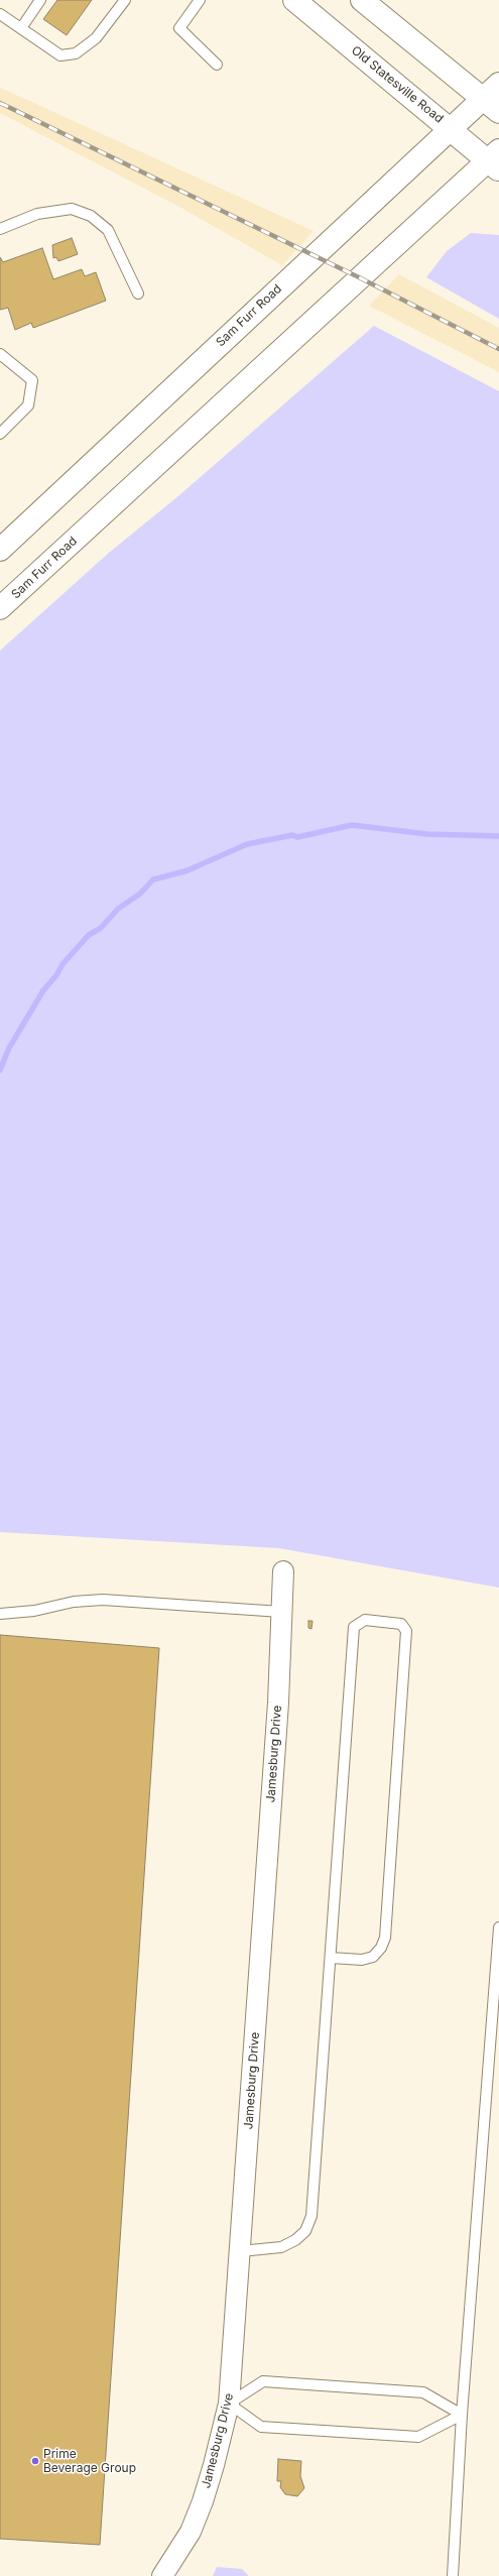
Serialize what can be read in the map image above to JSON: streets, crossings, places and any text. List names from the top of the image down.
{
  "streets": {
    "main road": ["Old Statesville Road", "Sam Furr Road"],
    "street": ["Jamesburg Drive"]
  },
  "crossings": [
    ["Old Statesville Road", "Sam Furr Road"]
  ],
  "places": ["Prime Beverage Group"]
}
